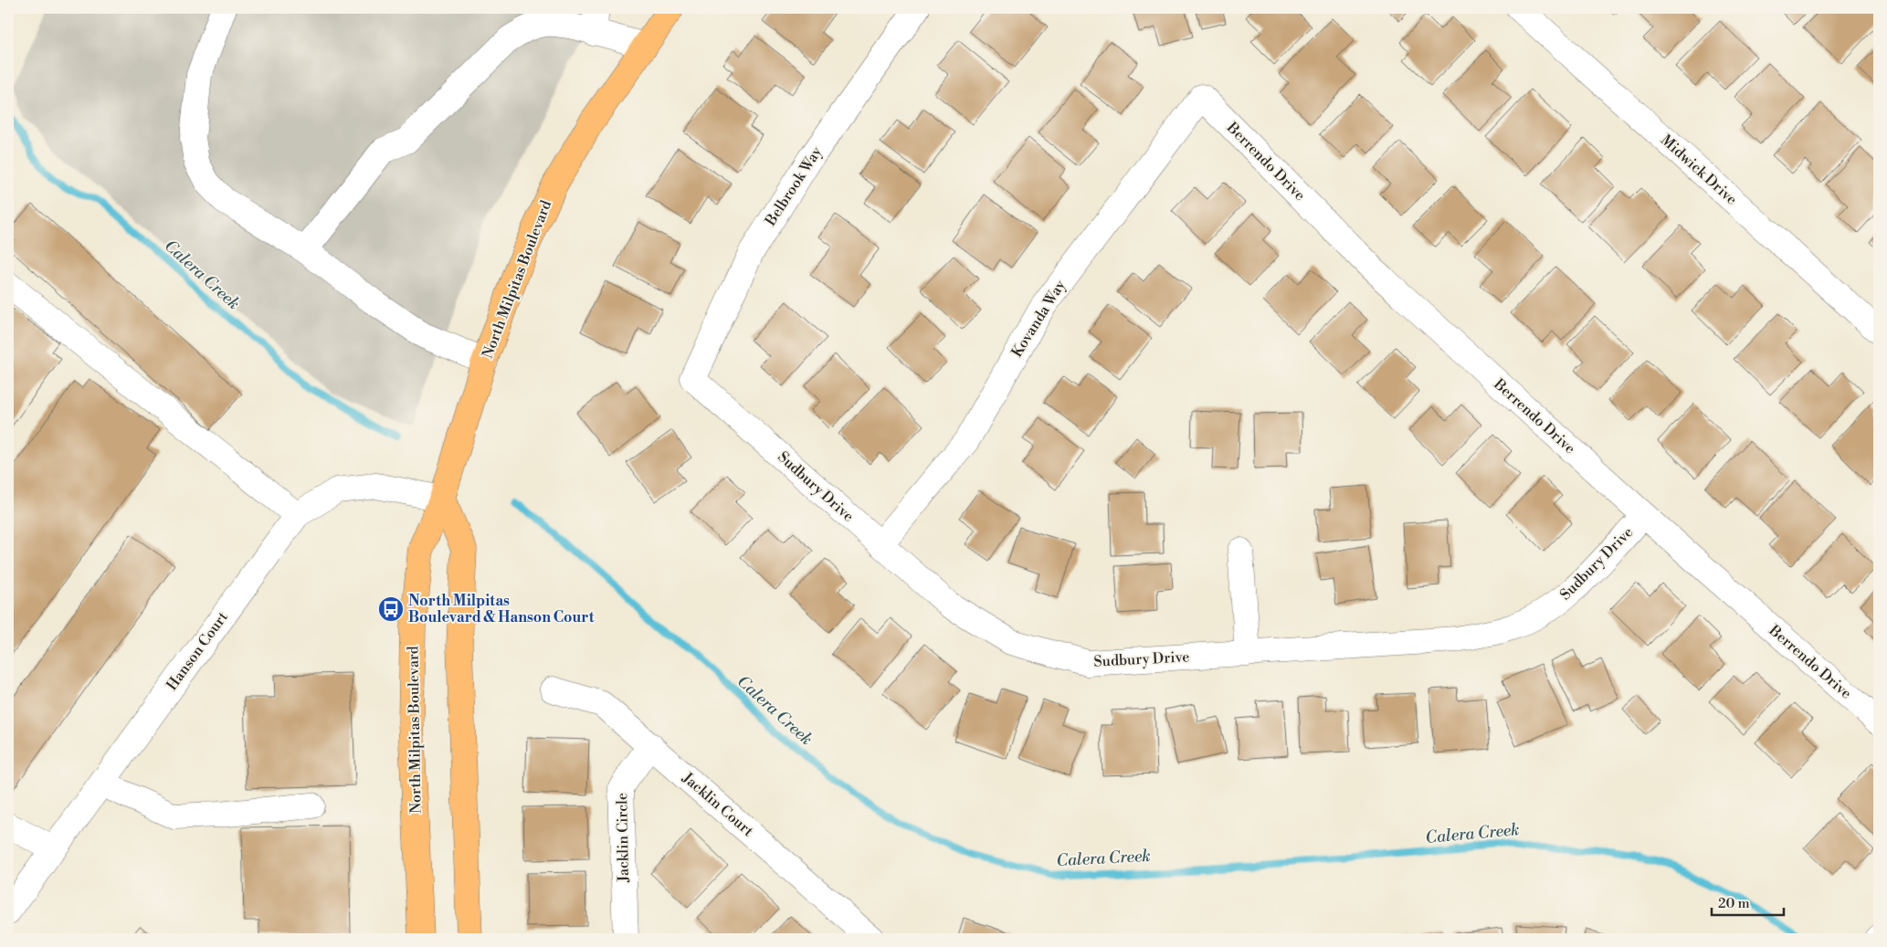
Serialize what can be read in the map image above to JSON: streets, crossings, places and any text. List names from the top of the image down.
{
  "streets": {
    "main road": ["North Milpitas Boulevard"],
    "street": [
      "Berrendo Drive",
      "Midwick Drive",
      "Belbrook Way",
      "Kovanda Way",
      "Sudbury Drive",
      "Hanson Court",
      "Jacklin Court",
      "Jacklin Circle"
    ]
  },
  "crossings": [
    ["Berrendo Drive", "Kovanda Way"],
    ["Berrendo Drive", "Sudbury Drive"],
    ["Belbrook Way", "Sudbury Drive"],
    ["North Milpitas Boulevard", "Hanson Court"],
    ["Kovanda Way", "Sudbury Drive"],
    ["Jacklin Court", "Jacklin Circle"]
  ],
  "water": ["Calera Creek"],
  "places": {
    "bus stop": ["North Milpitas Boulevard & Hanson Court"]
  },
  "scale_bar": "20 m"
}
